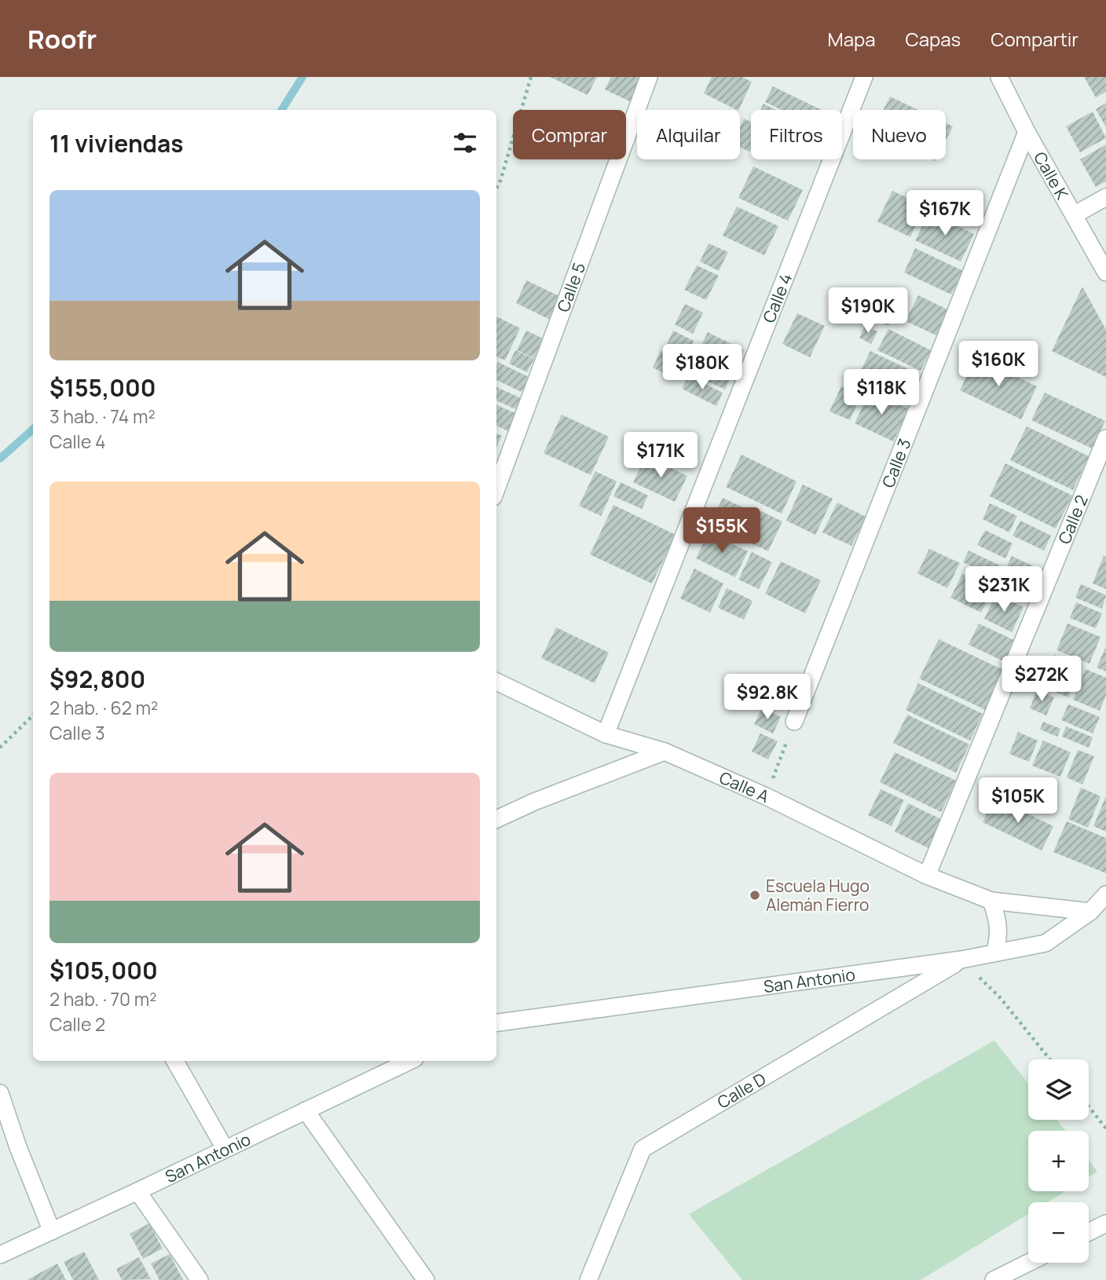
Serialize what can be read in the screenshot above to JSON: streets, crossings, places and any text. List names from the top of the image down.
{
  "streets": {
    "street": [
      "Calle K",
      "Calle 5",
      "Calle 4",
      "Calle 3",
      "Calle 2",
      "Calle A",
      "San Antonio",
      "Calle D"
    ]
  },
  "crossings": [
    ["Calle K", "Calle 3"],
    ["Calle 4", "Calle A"],
    ["Calle 2", "Calle A"],
    ["Calle A", "San Antonio"],
    ["San Antonio", "Calle D"]
  ],
  "places": ["Escuela Hugo Alemán Fierro"],
  "page": {
    "header": "Roofr",
    "nav": ["Mapa", "Capas", "Compartir"],
    "chip": [
      "Comprar",
      "Alquilar",
      "Filtros",
      "Nuevo"
    ],
    "heading": "11 viviendas",
    "list": [
      {
        "name": "$155,000",
        "note": "3 hab. · 74 m² · Calle 4"
      },
      {
        "name": "$92,800",
        "note": "2 hab. · 62 m² · Calle 3"
      },
      {
        "name": "$105,000",
        "note": "2 hab. · 70 m² · Calle 2"
      }
    ],
    "price": [
      "$167K",
      "$190K",
      "$160K",
      "$180K",
      "$118K",
      "$171K",
      "$155K",
      "$231K",
      "$272K",
      "$92.8K",
      "$105K"
    ],
    "map_buttons": ["+", "−"]
  }
}
